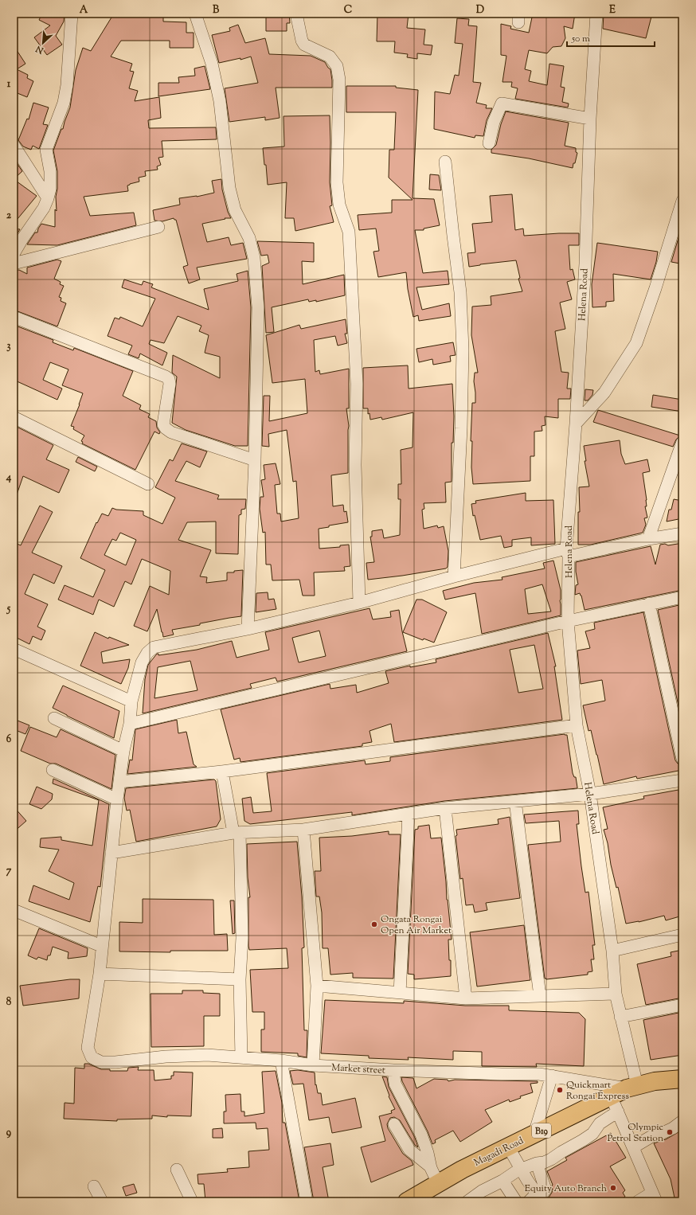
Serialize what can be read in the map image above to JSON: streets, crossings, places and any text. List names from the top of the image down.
{
  "streets": {
    "highway": ["B19", "Magadi Road"],
    "street": ["Helena Road", "Market street"]
  },
  "crossings": [
    ["Helena Road", "Market street"],
    ["Helena Road", "Magadi Road"],
    ["Market street", "Magadi Road"]
  ],
  "places": [
    "Ongata Rongai Open Air Market",
    "Quickmart Rongai Express",
    "Olympic Petrol Station",
    "Equity Auto Branch"
  ],
  "scale_bar": "50 m",
  "north": "bottom left",
  "grid": {
    "columns": [
      "A",
      "B",
      "C",
      "D",
      "E"
    ],
    "rows": [
      "1",
      "2",
      "3",
      "4",
      "5",
      "6",
      "7",
      "8",
      "9"
    ]
  }
}
